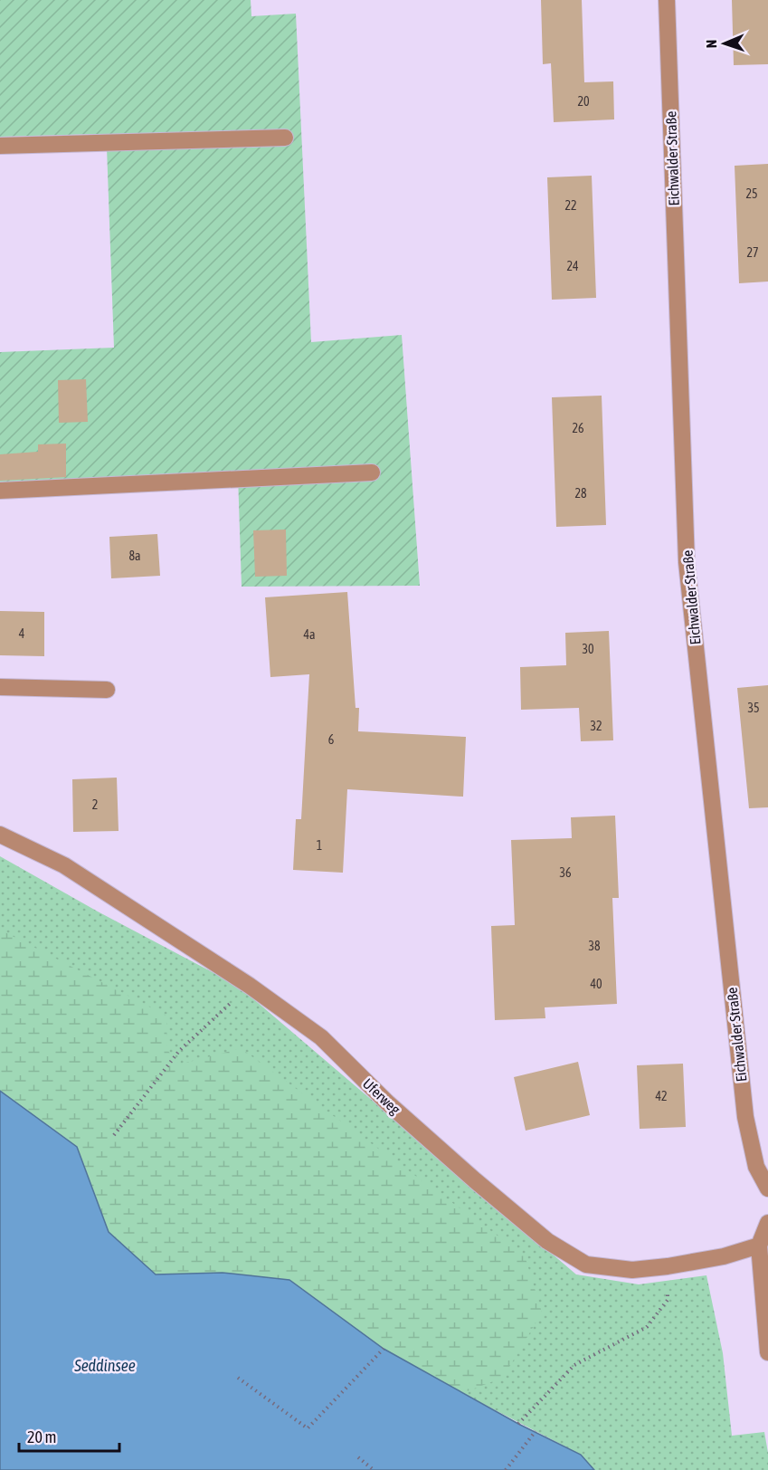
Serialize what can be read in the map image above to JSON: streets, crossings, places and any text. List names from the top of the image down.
{
  "streets": {
    "street": ["Eichwalder Straße", "Uferweg"]
  },
  "water": ["Seddinsee"],
  "house_numbers": [
    "20",
    "25",
    "22",
    "27",
    "24",
    "26",
    "28",
    "8a",
    "4",
    "4a",
    "30",
    "35",
    "32",
    "6",
    "2",
    "1",
    "36",
    "38",
    "40",
    "42"
  ],
  "scale_bar": "20 m",
  "north": "left"
}
